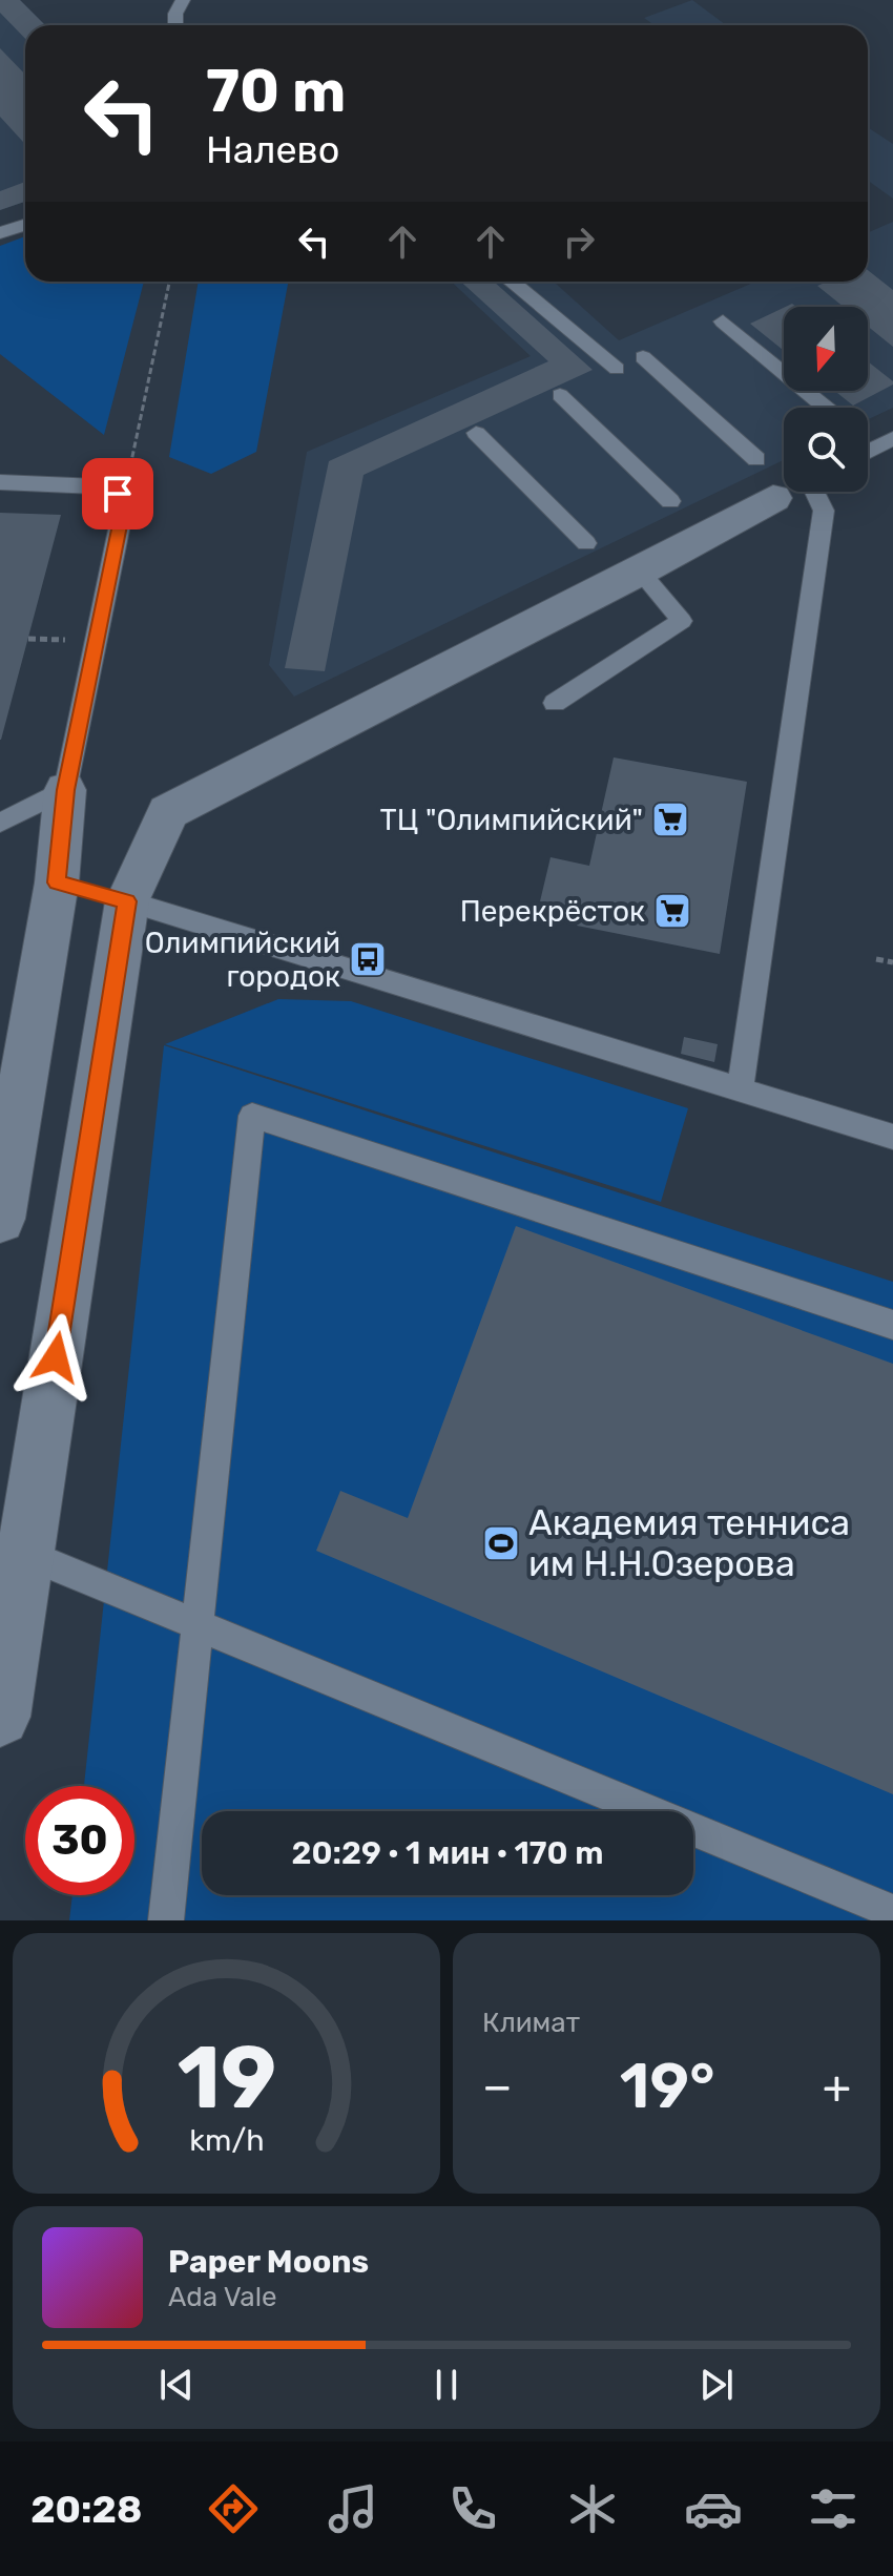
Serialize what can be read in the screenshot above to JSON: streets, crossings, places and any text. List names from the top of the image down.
{
  "places": {
    "supermarket": ["ТЦ \"Олимпийский\"", "Перекрёсток"],
    "bus stop": ["Олимпийский городок"],
    "sports": ["Академия тенниса им Н.Н.Озерова"]
  },
  "north": "bottom",
  "page": {
    "turn": ["70 m", "Налево"],
    "limit": "30",
    "trip": "20:29 · 1 мин · 170 m",
    "tile": "Климат",
    "heat": ["−", "19°", "+"],
    "song": ["Paper Moons", "Ada Vale"],
    "tabs": "20:28",
    "gauge": ["19", "km/h"]
  }
}
